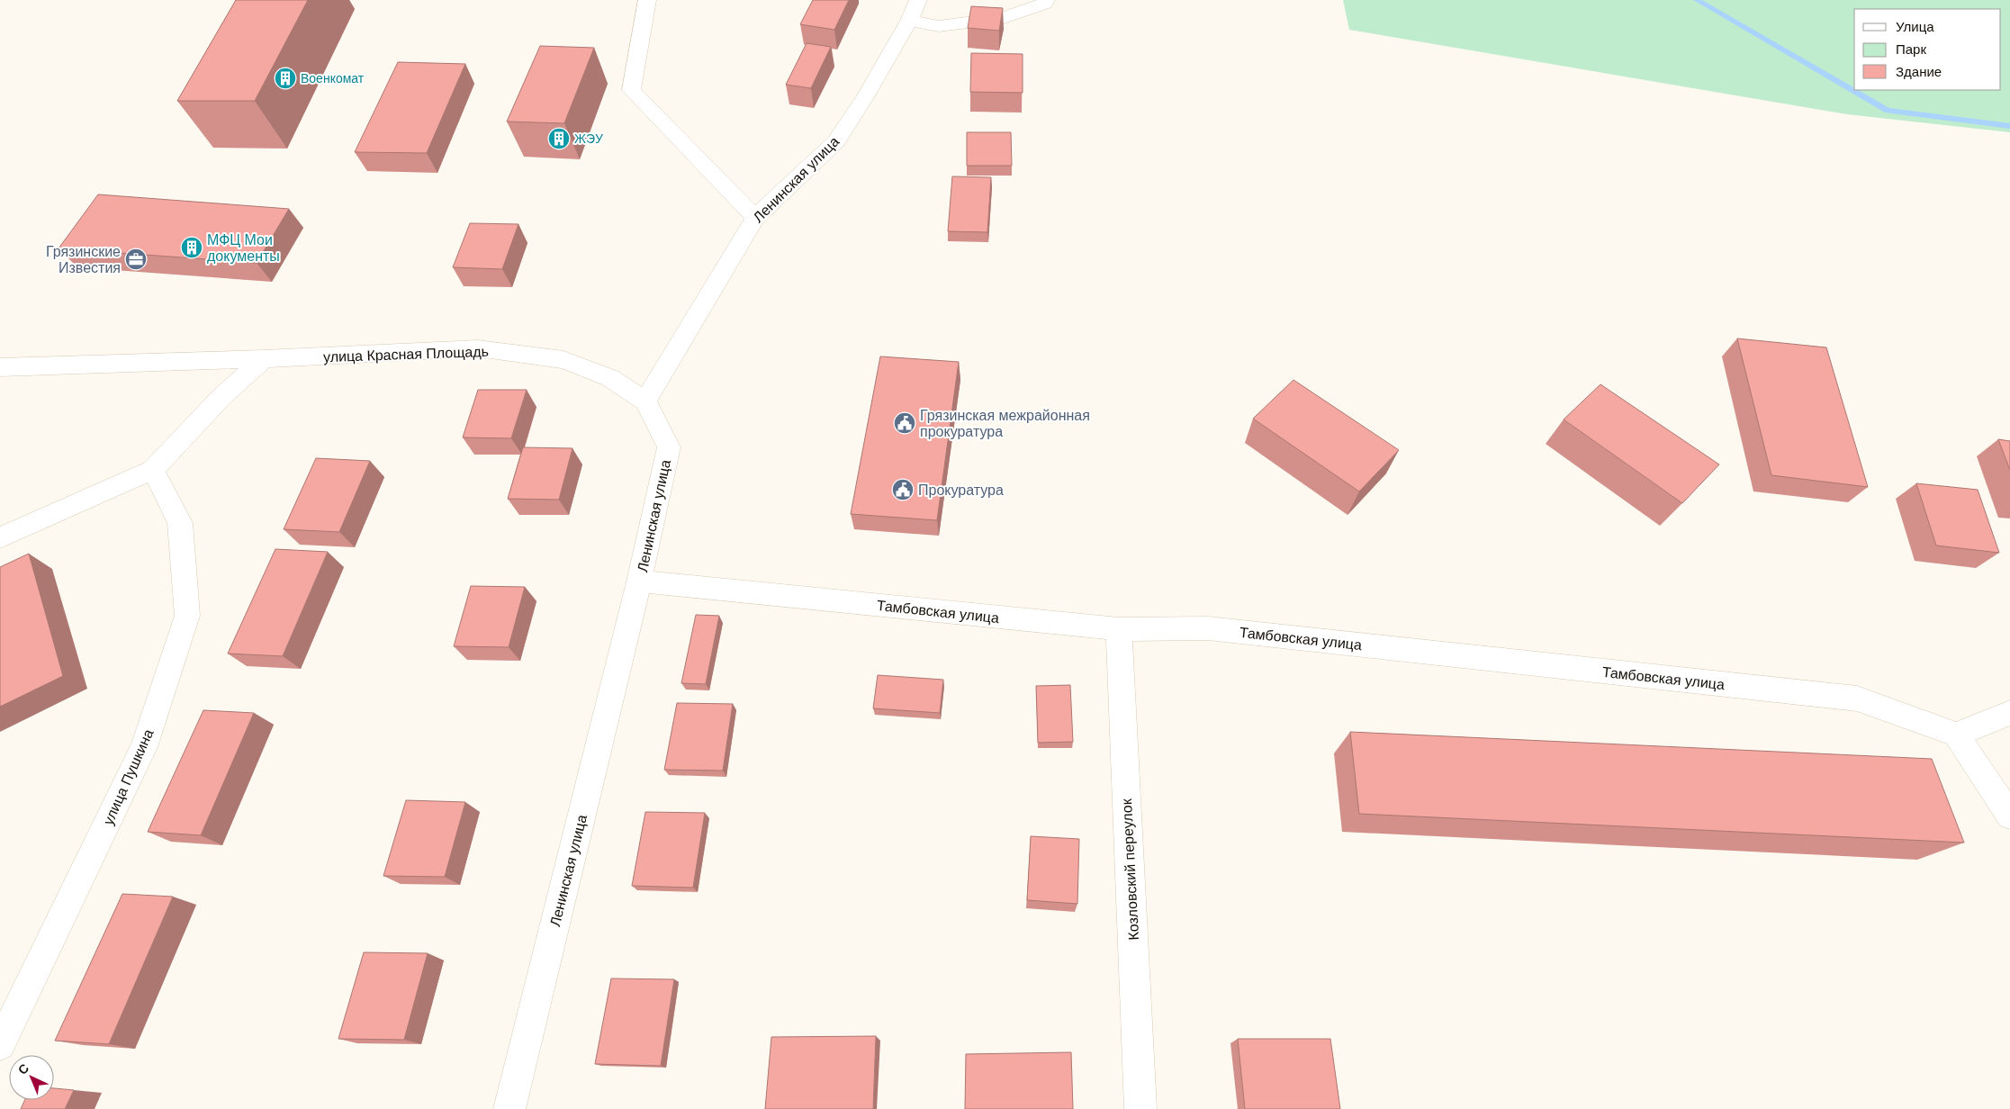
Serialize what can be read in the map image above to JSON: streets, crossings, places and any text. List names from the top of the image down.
{
  "streets": {
    "street": [
      "Ленинская улица",
      "улица Красная Площадь",
      "Тамбовская улица",
      "улица Пушкина",
      "Козловский переулок"
    ]
  },
  "crossings": [
    ["Ленинская улица", "улица Красная Площадь"],
    ["Ленинская улица", "Тамбовская улица"],
    ["Тамбовская улица", "Козловский переулок"]
  ],
  "places": {
    "building": ["Военкомат", "ЖЭУ", "МФЦ Мои документы"],
    "office": ["Грязинские Известия"],
    "public building": ["Грязинская межрайонная прокуратура", "Прокуратура"]
  },
  "legend": ["Улица", "Парк", "Здание"],
  "north": "top left"
}
